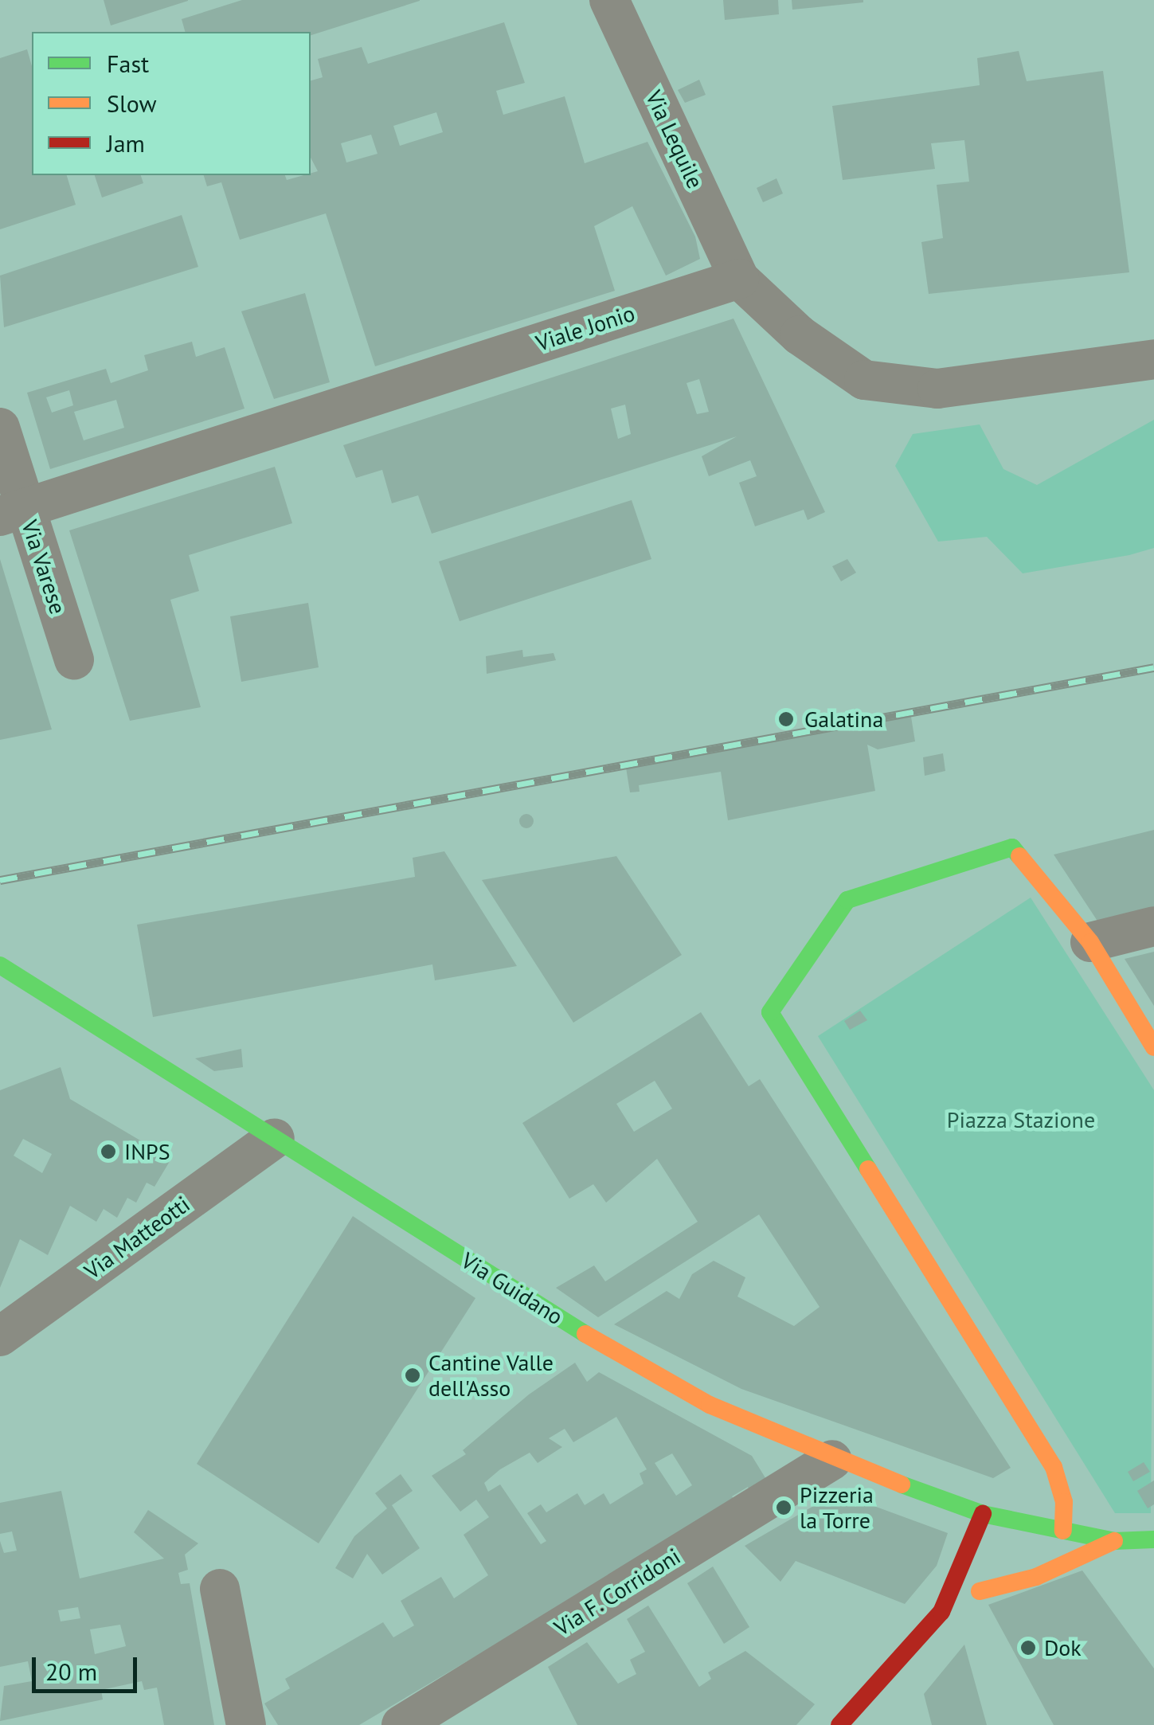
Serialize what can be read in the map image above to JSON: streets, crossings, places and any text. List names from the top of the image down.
{
  "streets": {
    "street": [
      "Via Lequile",
      "Viale Jonio",
      "Via Varese",
      "Via Matteotti",
      "Via Guidano",
      "Via F. Corridoni"
    ]
  },
  "crossings": [
    ["Via Lequile", "Viale Jonio"],
    ["Viale Jonio", "Via Varese"],
    ["Via Matteotti", "Via Guidano"],
    ["Via Guidano", "Via F. Corridoni"]
  ],
  "parks": ["Piazza Stazione"],
  "places": [
    "Galatina",
    "INPS",
    "Cantine Valle dell'Asso",
    "Pizzeria la Torre",
    "Dok"
  ],
  "legend": ["Fast", "Slow", "Jam"],
  "scale_bar": "20 m"
}
